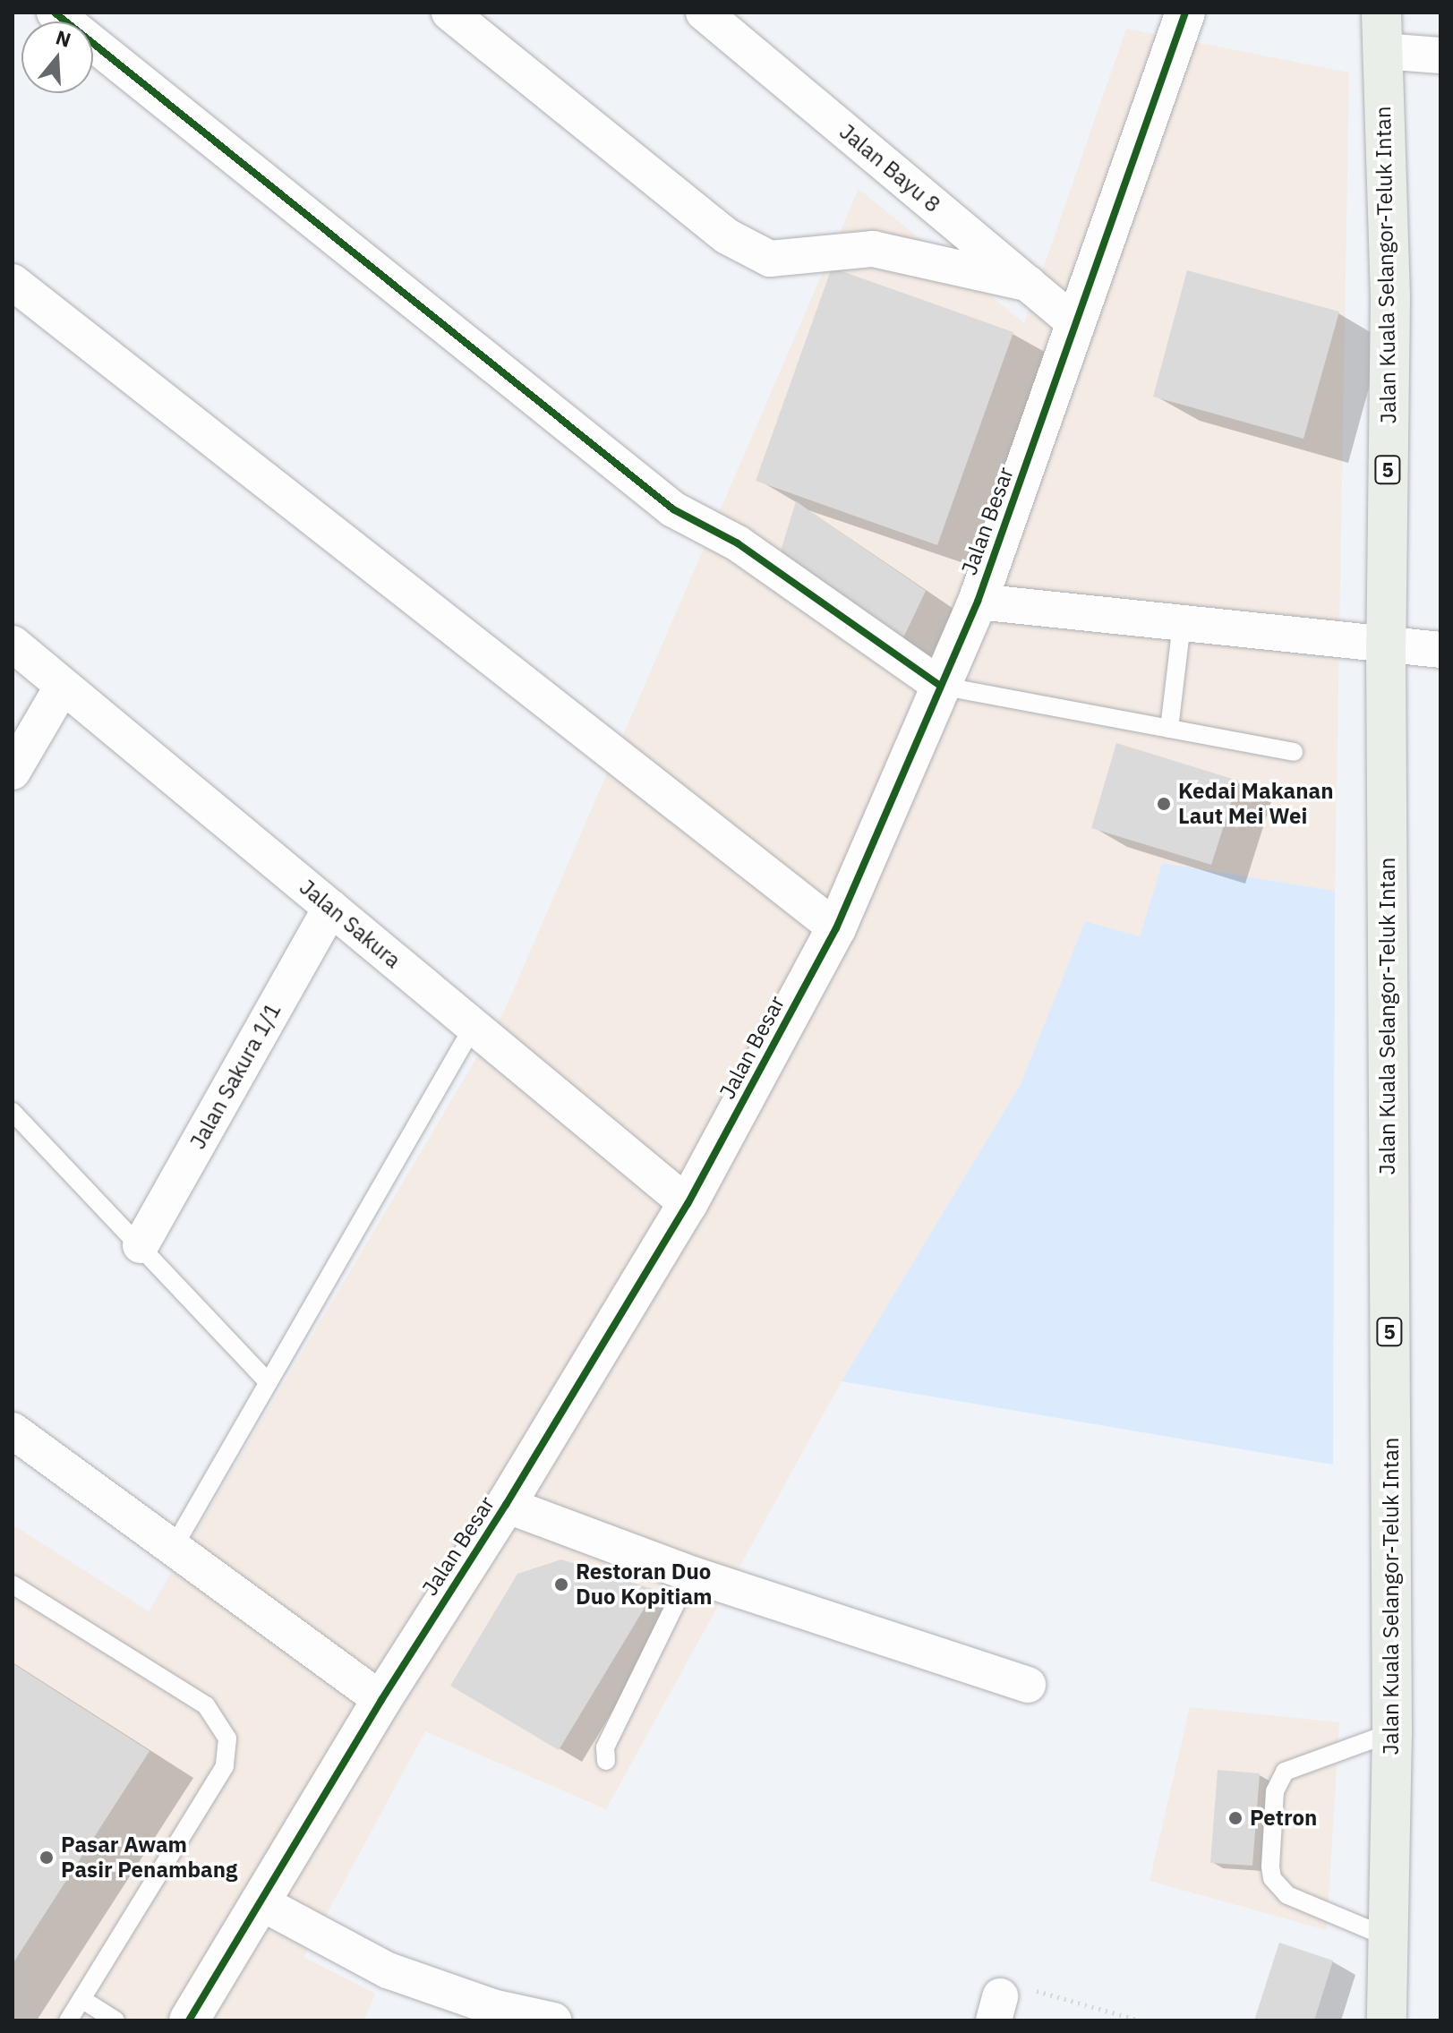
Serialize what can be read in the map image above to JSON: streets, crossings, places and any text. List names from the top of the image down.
{
  "streets": {
    "highway": ["Jalan Kuala Selangor-Teluk Intan", "5"],
    "street": [
      "Jalan Bayu 8",
      "Jalan Besar",
      "Jalan Sakura",
      "Jalan Sakura 1/1"
    ]
  },
  "crossings": [
    ["Jalan Bayu 8", "Jalan Besar"],
    ["Jalan Besar", "Jalan Sakura"],
    ["Jalan Sakura", "Jalan Sakura 1/1"]
  ],
  "places": [
    "Kedai Makanan Laut Mei Wei",
    "Restoran Duo Duo Kopitiam",
    "Petron",
    "Pasar Awam Pasir Penambang"
  ],
  "north": "top"
}
